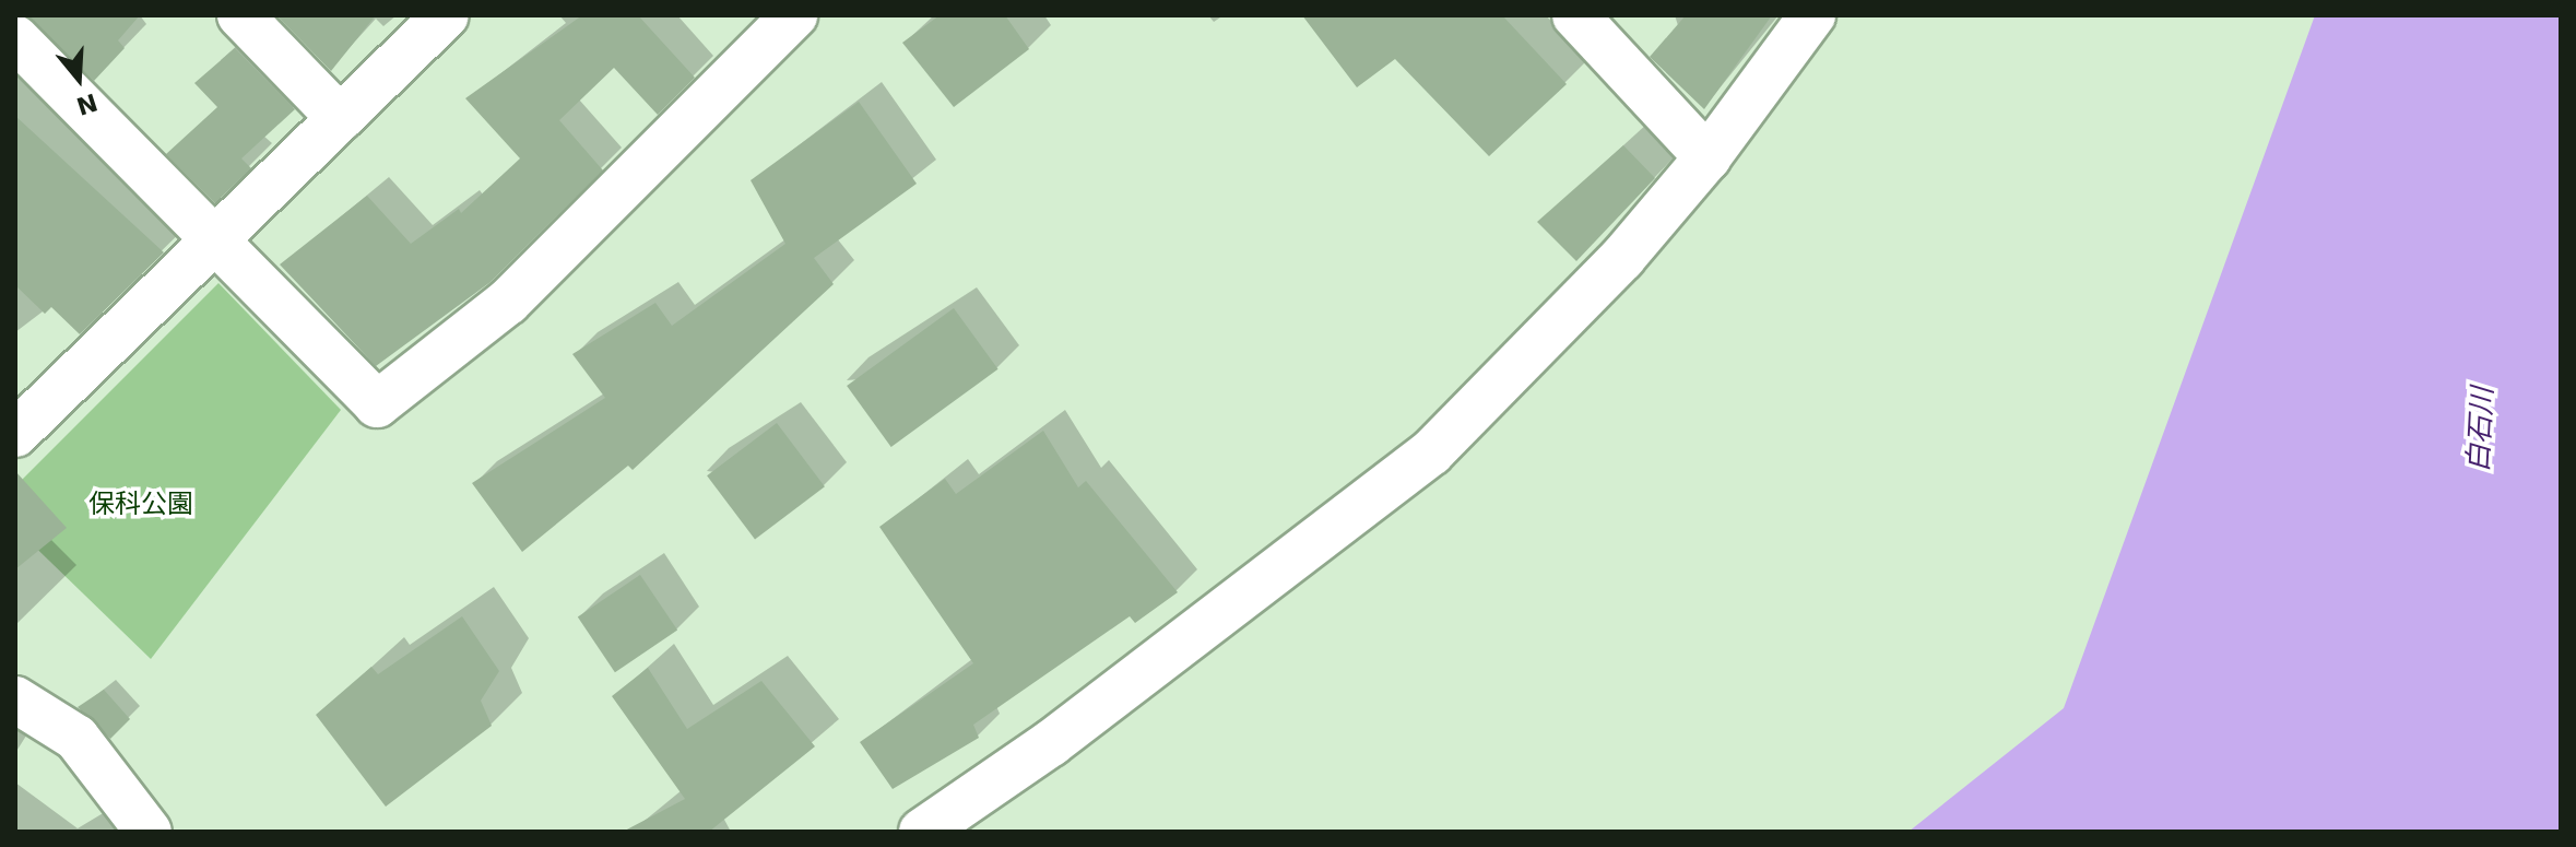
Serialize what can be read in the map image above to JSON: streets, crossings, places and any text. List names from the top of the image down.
{
  "water": ["白石川"],
  "parks": ["保科公園"],
  "north": "bottom"
}
